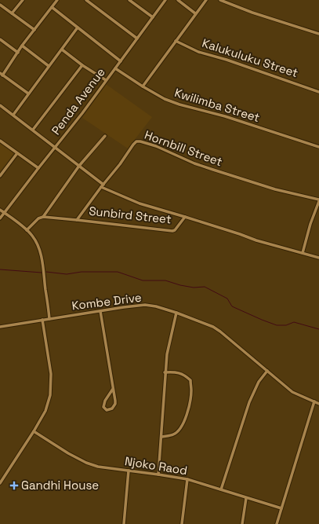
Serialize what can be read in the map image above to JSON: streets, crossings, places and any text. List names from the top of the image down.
{
  "streets": {
    "street": [
      "Kalukuluku Street",
      "Penda Avenue",
      "Kwilimba Street",
      "Hornbill Street",
      "Sunbird Street",
      "Kombe Drive",
      "Njoko Raod"
    ]
  },
  "crossings": [
    ["Penda Avenue", "Kwilimba Street"],
    ["Hornbill Street", "Sunbird Street"]
  ],
  "places": {
    "health": ["Gandhi House"]
  }
}
